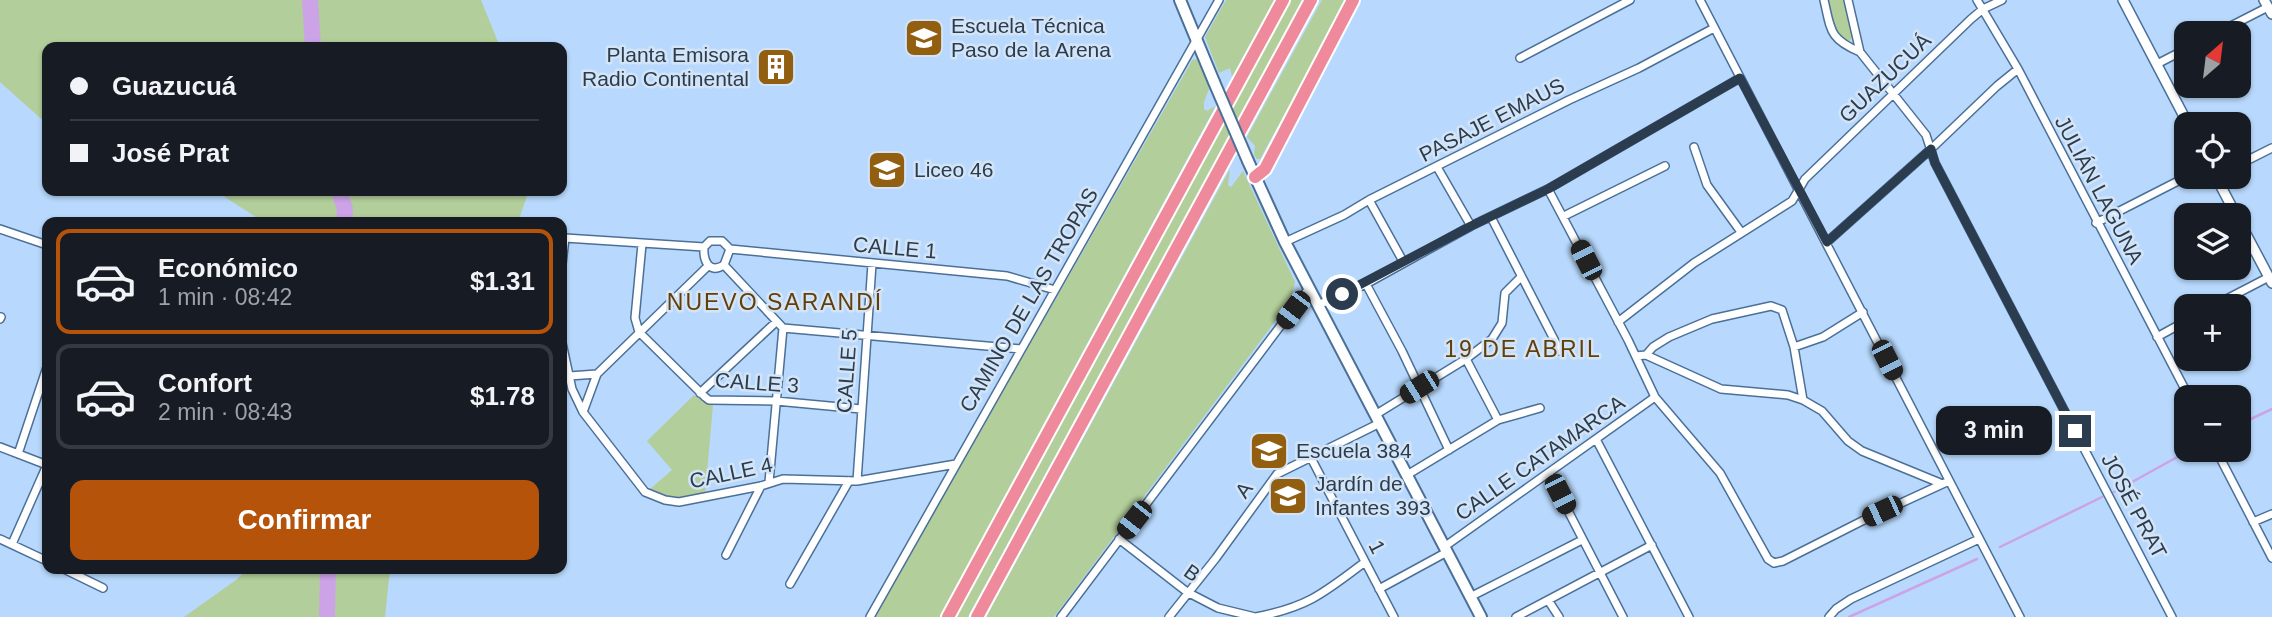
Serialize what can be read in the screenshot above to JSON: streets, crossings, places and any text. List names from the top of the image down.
{
  "streets": {
    "street": [
      "GUAZUCUÁ",
      "PASAJE EMAUS",
      "JULIÁN LAGUNA",
      "CALLE 1",
      "CAMINO DE LAS TROPAS",
      "CALLE 5",
      "CALLE 3",
      "CALLE CATAMARCA",
      "CALLE 4",
      "A",
      "JOSÉ PRAT",
      "1",
      "B"
    ]
  },
  "crossings": [
    ["GUAZUCUÁ", "JULIÁN LAGUNA"],
    ["GUAZUCUÁ", "JOSÉ PRAT"],
    ["CALLE 1", "CAMINO DE LAS TROPAS"],
    ["CALLE 1", "CALLE 5"],
    ["CAMINO DE LAS TROPAS", "CALLE 4"],
    ["CALLE 5", "CALLE 3"],
    ["CALLE 5", "CALLE 4"],
    ["CALLE CATAMARCA", "1"],
    ["A", "1"],
    ["A", "B"],
    ["1", "B"]
  ],
  "districts": ["NUEVO SARANDÍ", "19 DE ABRIL"],
  "places": {
    "school or university": [
      "Escuela Técnica Paso de la Arena",
      "Liceo 46",
      "Escuela 384",
      "Jardín de Infantes 393"
    ],
    "building": ["Planta Emisora Radio Continental"]
  },
  "north": "top right",
  "page": {
    "map_buttons": ["+", "−"],
    "banner": ["Guazucuá", "José Prat"],
    "list": [
      {
        "name": "Económico",
        "note": "1 min · 08:42",
        "value": "$1.31"
      },
      {
        "name": "Confort",
        "note": "2 min · 08:43",
        "value": "$1.78"
      }
    ],
    "bubble": "3 min",
    "buttons": "Confirmar"
  }
}
